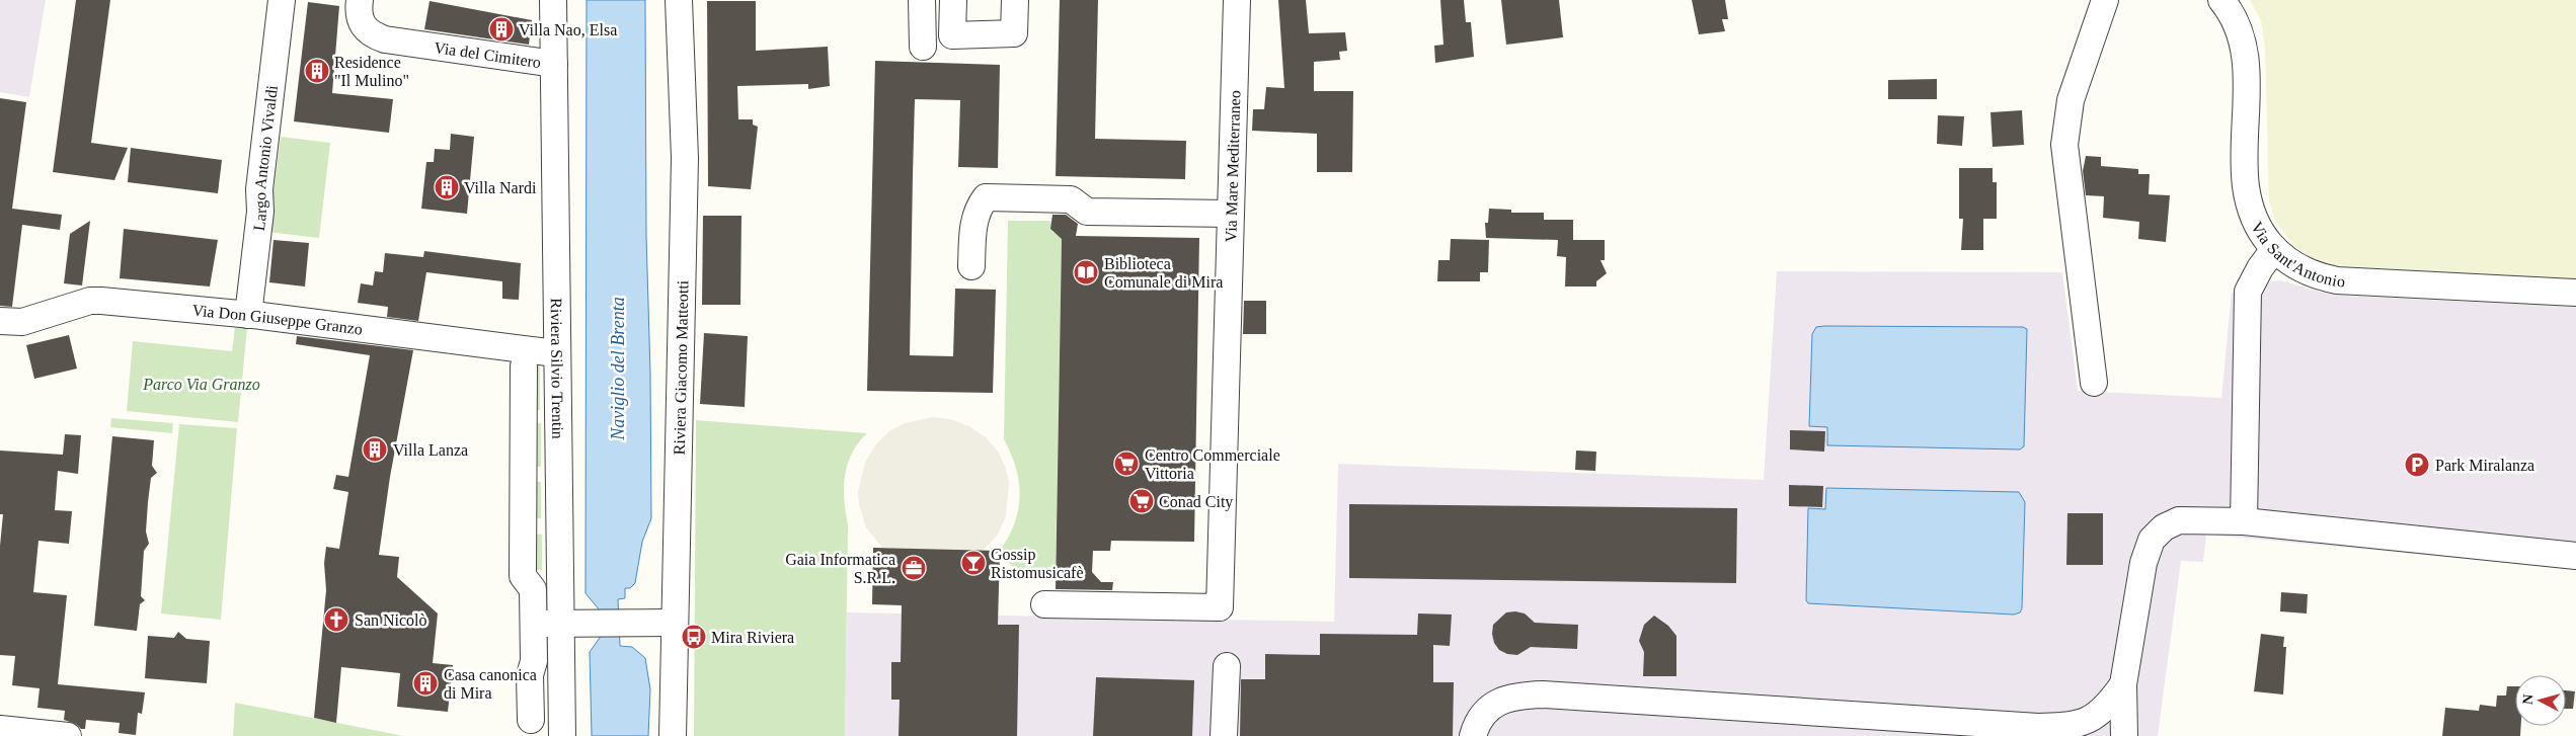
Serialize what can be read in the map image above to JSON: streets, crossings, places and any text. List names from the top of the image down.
{
  "streets": {
    "street": [
      "Via del Cimitero",
      "Largo Antonio Vivaldi",
      "Via Mare Mediterraneo",
      "Via Sant'Antonio",
      "Via Don Giuseppe Granzo",
      "Riviera Giacomo Matteotti",
      "Riviera Silvio Trentin"
    ]
  },
  "crossings": [
    ["Via del Cimitero", "Riviera Silvio Trentin"],
    ["Largo Antonio Vivaldi", "Via Don Giuseppe Granzo"],
    ["Via Don Giuseppe Granzo", "Riviera Silvio Trentin"]
  ],
  "water": ["Naviglio del Brenta"],
  "parks": ["Parco Via Granzo"],
  "places": {
    "building": [
      "Villa Nao, Elsa",
      "Residence \"Il Mulino\"",
      "Villa Nardi",
      "Villa Lanza",
      "Casa canonica di Mira"
    ],
    "library": ["Biblioteca Comunale di Mira"],
    "supermarket": ["Centro Commerciale Vittoria", "Conad City"],
    "parking": ["Park Miralanza"],
    "bar": ["Gossip Ristomusicafè"],
    "office": ["Gaia Informatica S.R.L."],
    "church": ["San Nicolò"],
    "bus stop": ["Mira Riviera"]
  },
  "north": "left"
}
